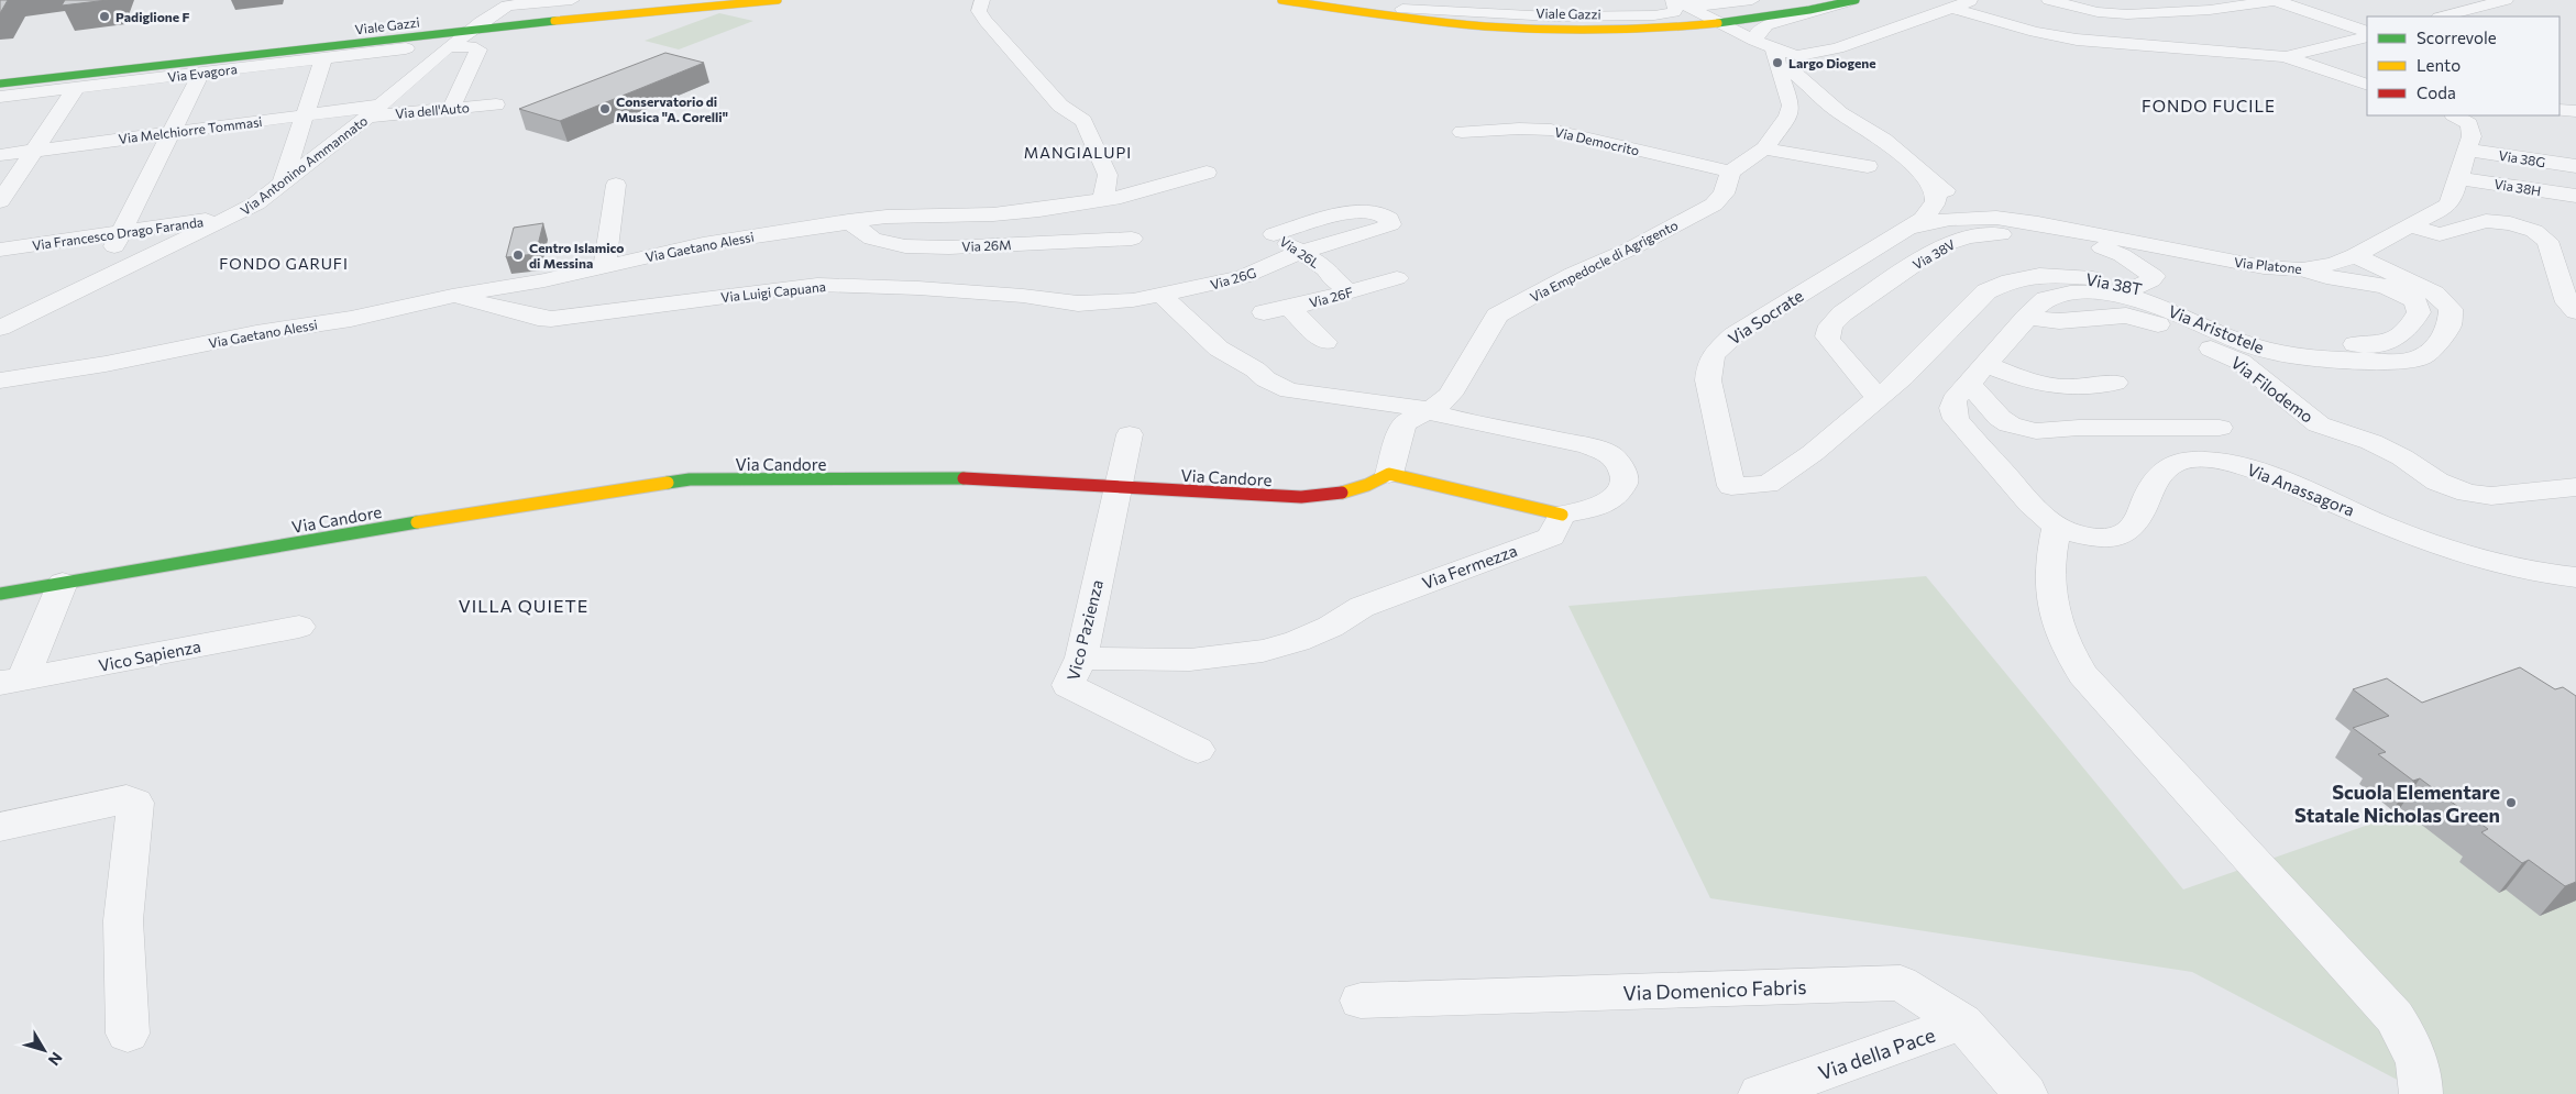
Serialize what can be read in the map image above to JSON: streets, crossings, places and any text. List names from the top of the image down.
{
  "streets": {
    "main road": ["Viale Gazzi", "Via Candore"],
    "street": [
      "Via Evagora",
      "Via dell'Auto",
      "Via Melchiorre Tommasi",
      "Via Democrito",
      "Via 38G",
      "Via Antonino Ammannato",
      "Via 38H",
      "Via Francesco Drago Faranda",
      "Via 26M",
      "Via Gaetano Alessi",
      "Via 26L",
      "Via 38V",
      "Via Empedocle di Agrigento",
      "Via Platone",
      "Via 26G",
      "Via 38T",
      "Via Luigi Capuana",
      "Via 26F",
      "Via Socrate",
      "Via Aristotele",
      "Via Filodemo",
      "Via Anassagora",
      "Via Fermezza",
      "Vico Pazienza",
      "Vico Sapienza",
      "Via Domenico Fabris",
      "Via della Pace"
    ]
  },
  "crossings": [
    ["Viale Gazzi", "Via Antonino Ammannato"],
    ["Via dell'Auto", "Via Melchiorre Tommasi"],
    ["Via dell'Auto", "Via Antonino Ammannato"],
    ["Via Melchiorre Tommasi", "Via Antonino Ammannato"],
    ["Via Democrito", "Via Empedocle di Agrigento"],
    ["Via 38G", "Via Platone"],
    ["Via Antonino Ammannato", "Via Francesco Drago Faranda"],
    ["Via 38H", "Via Platone"],
    ["Via 26M", "Via Gaetano Alessi"],
    ["Via Gaetano Alessi", "Via Luigi Capuana"],
    ["Via 26L", "Via 26G"],
    ["Via 26L", "Via 26F"],
    ["Via 38V", "Via 38T"],
    ["Via Empedocle di Agrigento", "Via Candore"],
    ["Via Platone", "Via 38T"],
    ["Via Platone", "Via Socrate"],
    ["Via Platone", "Via Aristotele"],
    ["Via 26G", "Via Luigi Capuana"],
    ["Via 38T", "Via Socrate"],
    ["Via Aristotele", "Via Filodemo"],
    ["Via Aristotele", "Via Anassagora"],
    ["Via Candore", "Vico Pazienza"],
    ["Via Fermezza", "Vico Pazienza"],
    ["Via Domenico Fabris", "Via della Pace"]
  ],
  "districts": [
    "FONDO FUCILE",
    "MANGIALUPI",
    "FONDO GARUFI",
    "VILLA QUIETE"
  ],
  "places": [
    "Padiglione F",
    "Largo Diogene",
    "Conservatorio di Musica \"A. Corelli\"",
    "Centro Islamico di Messina",
    "Scuola Elementare Statale Nicholas Green"
  ],
  "legend": ["Scorrevole", "Lento", "Coda"],
  "north": "bottom right"
}
